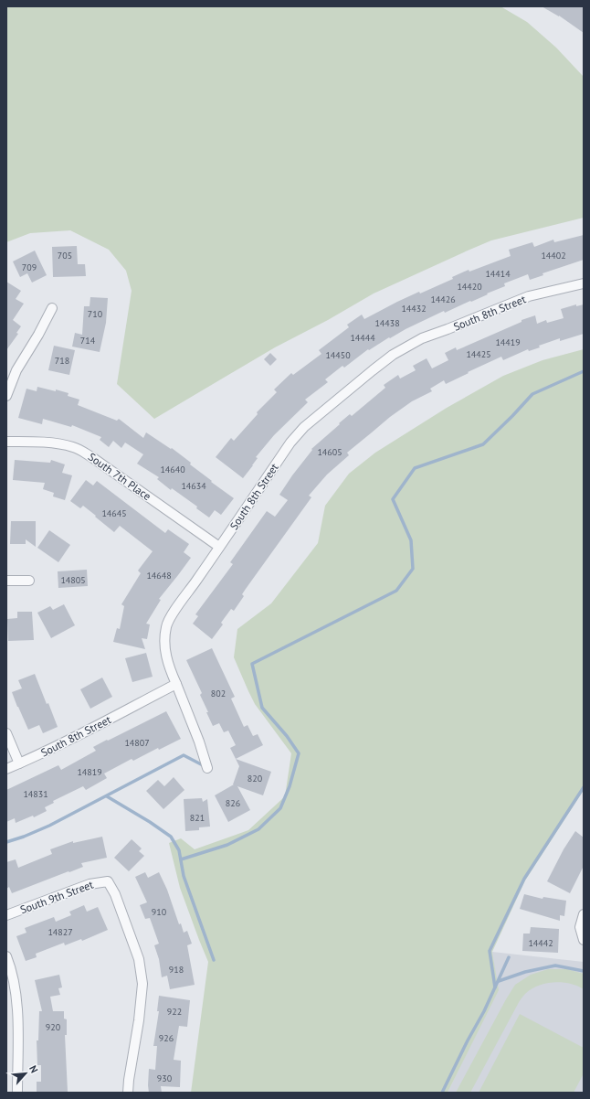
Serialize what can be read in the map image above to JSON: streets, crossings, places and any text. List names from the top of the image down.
{
  "streets": {
    "street": ["South 8th Street", "South 7th Place", "South 9th Street"]
  },
  "crossings": [
    ["South 8th Street", "South 7th Place"]
  ],
  "house_numbers": [
    "705",
    "14402",
    "709",
    "14414",
    "14420",
    "14426",
    "14432",
    "710",
    "14438",
    "14444",
    "714",
    "14419",
    "14425",
    "14450",
    "718",
    "14605",
    "14640",
    "14634",
    "14645",
    "14648",
    "14805",
    "802",
    "14807",
    "14819",
    "820",
    "14831",
    "826",
    "821",
    "910",
    "14827",
    "14442",
    "918",
    "922",
    "920",
    "926",
    "930"
  ],
  "north": "top right"
}
